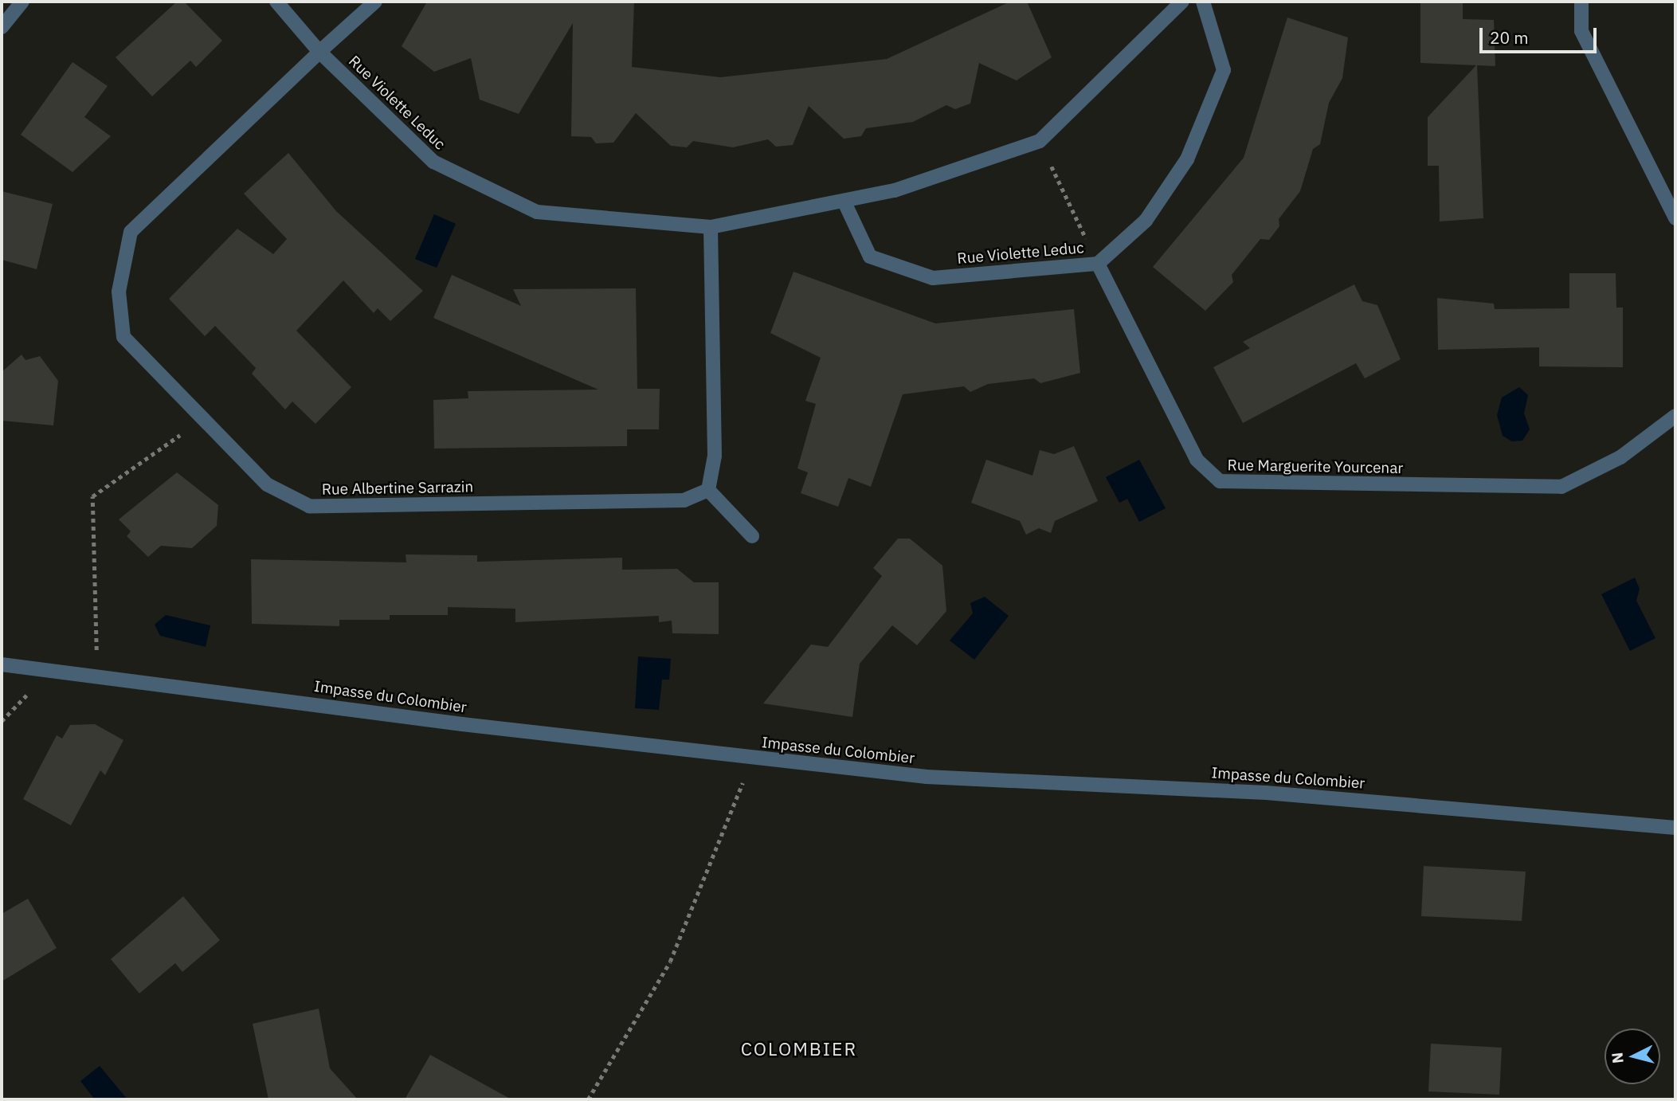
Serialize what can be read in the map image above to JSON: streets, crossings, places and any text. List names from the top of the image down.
{
  "streets": {
    "street": [
      "Rue Violette Leduc",
      "Rue Marguerite Yourcenar",
      "Rue Albertine Sarrazin",
      "Impasse du Colombier"
    ]
  },
  "crossings": [
    ["Rue Violette Leduc", "Rue Marguerite Yourcenar"],
    ["Rue Violette Leduc", "Rue Albertine Sarrazin"]
  ],
  "districts": ["COLOMBIER"],
  "scale_bar": "20 m",
  "north": "left"
}
